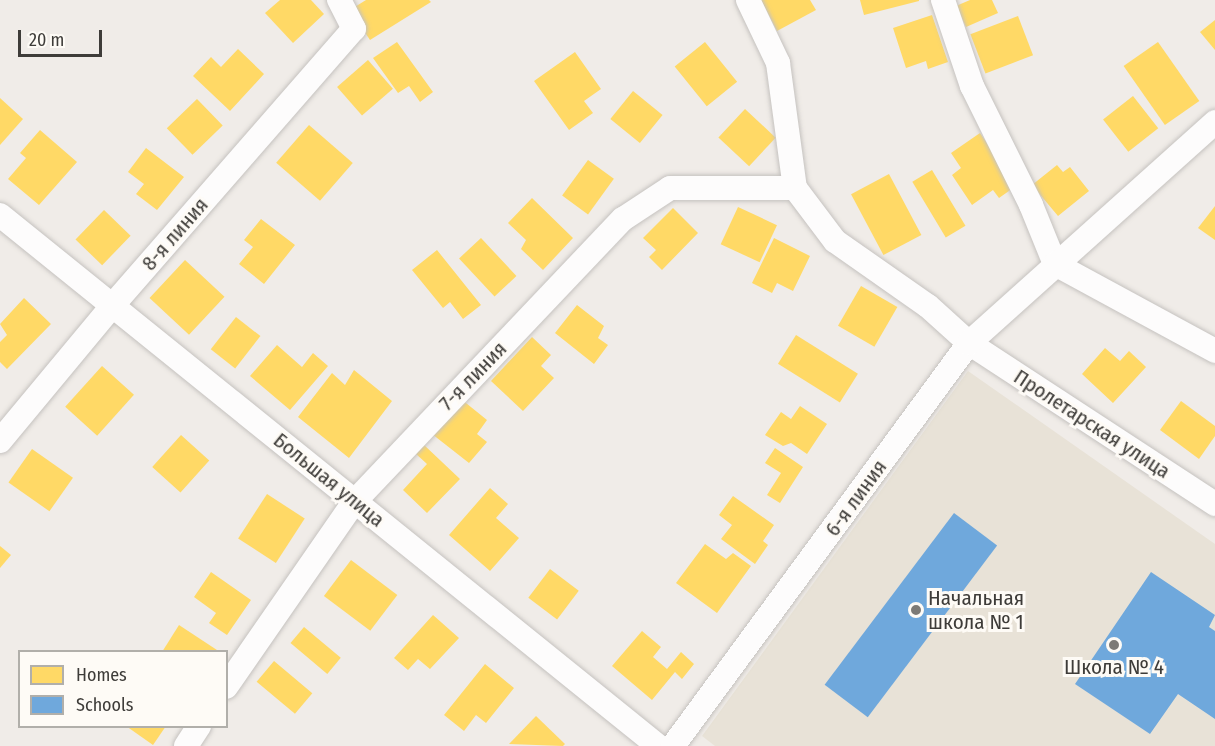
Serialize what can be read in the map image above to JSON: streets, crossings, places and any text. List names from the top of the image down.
{
  "streets": {
    "street": [
      "8-я линия",
      "7-я линия",
      "Пролетарская улица",
      "Большая улица",
      "6-я линия"
    ]
  },
  "crossings": [
    ["8-я линия", "Большая улица"],
    ["7-я линия", "Большая улица"],
    ["Пролетарская улица", "6-я линия"]
  ],
  "places": ["Начальная школа № 1", "Школа № 4"],
  "legend": ["Homes", "Schools"],
  "scale_bar": "20 m"
}
